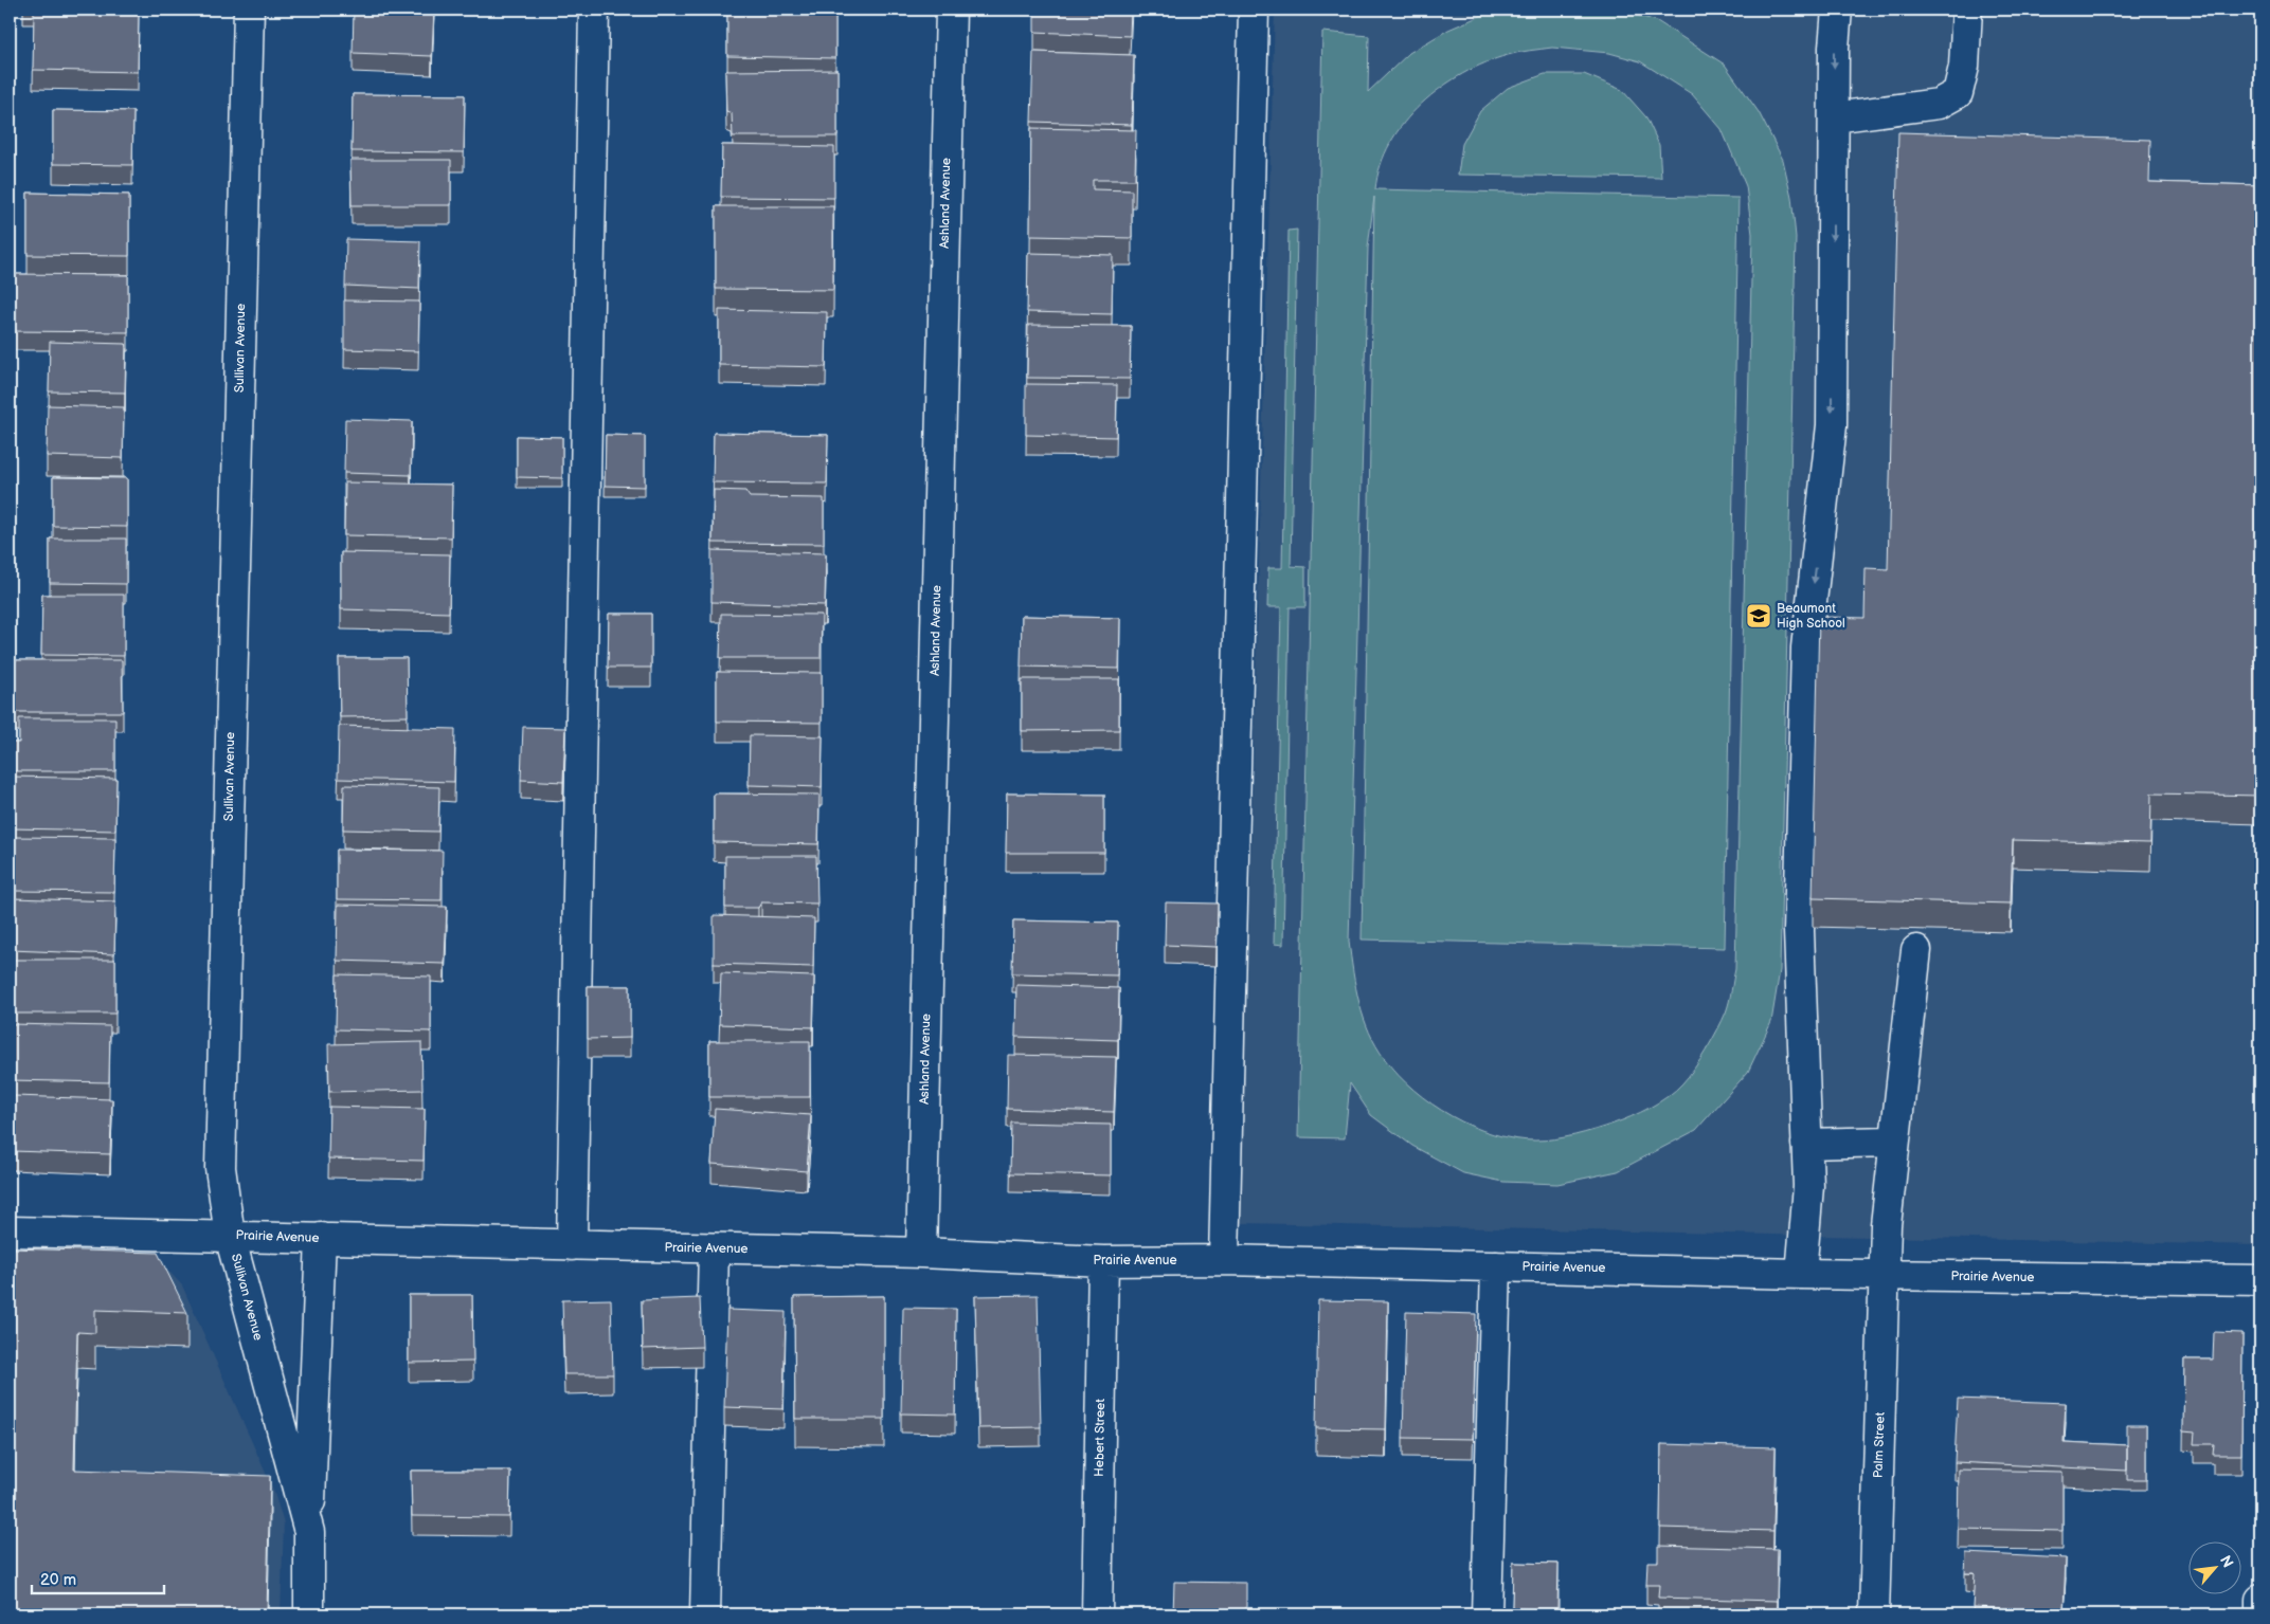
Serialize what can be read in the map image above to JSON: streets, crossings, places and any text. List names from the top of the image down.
{
  "streets": {
    "street": [
      "Ashland Avenue",
      "Sullivan Avenue",
      "Prairie Avenue",
      "Hebert Street",
      "Palm Street"
    ]
  },
  "crossings": [
    ["Ashland Avenue", "Prairie Avenue"],
    ["Sullivan Avenue", "Prairie Avenue"],
    ["Prairie Avenue", "Hebert Street"],
    ["Prairie Avenue", "Palm Street"]
  ],
  "places": {
    "school or university": ["Beaumont High School"]
  },
  "scale_bar": "20 m",
  "north": "top right"
}
